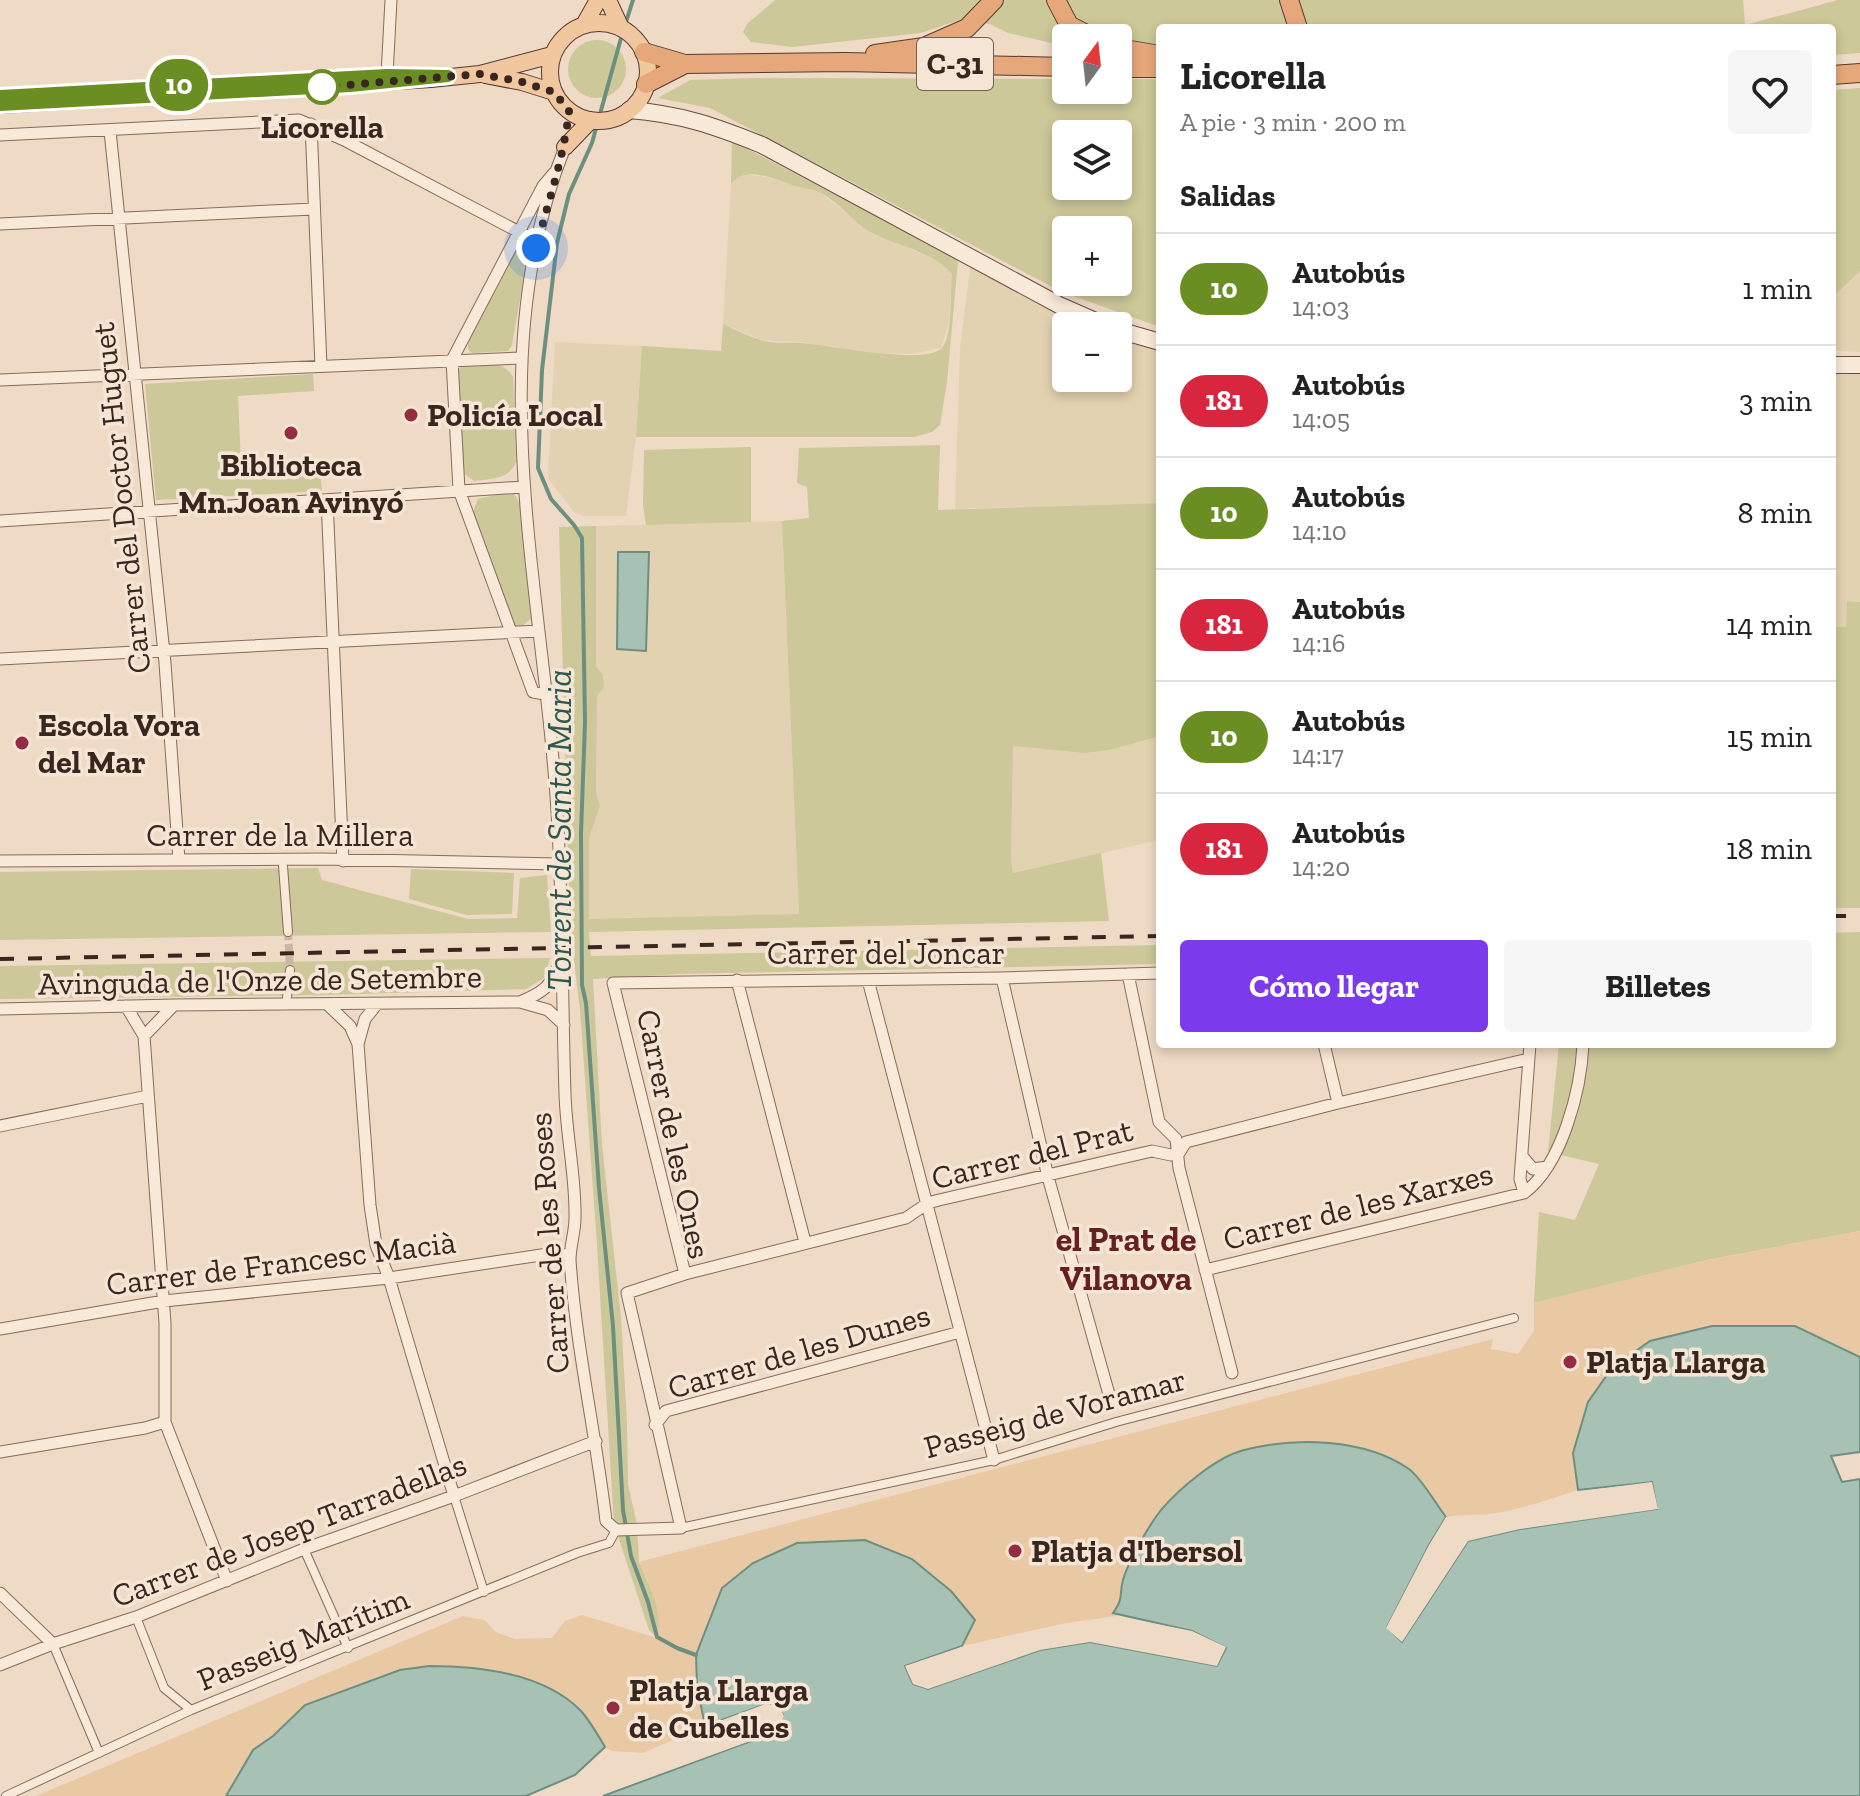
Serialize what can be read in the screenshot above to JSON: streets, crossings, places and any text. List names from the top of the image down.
{
  "streets": {
    "highway": ["C-31"],
    "street": [
      "Carrer del Doctor Huguet",
      "Carrer de la Millera",
      "Carrer del Joncar",
      "Avinguda de l'Onze de Setembre",
      "Carrer de les Ones",
      "Carrer del Prat",
      "Carrer de les Xarxes",
      "Carrer de les Roses",
      "Carrer de Francesc Macià",
      "Carrer de les Dunes",
      "Passeig de Voramar",
      "Carrer de Josep Tarradellas",
      "Passeig Marítim"
    ]
  },
  "crossings": [
    ["Carrer del Doctor Huguet", "Carrer de la Millera"],
    ["Carrer de la Millera", "Carrer de les Roses"],
    ["Carrer del Joncar", "Carrer de les Ones"],
    ["Avinguda de l'Onze de Setembre", "Carrer de les Roses"],
    ["Carrer de les Ones", "Carrer del Prat"],
    ["Carrer de les Ones", "Carrer de les Dunes"],
    ["Carrer de les Ones", "Passeig de Voramar"],
    ["Carrer de les Roses", "Carrer de Francesc Macià"],
    ["Carrer de les Roses", "Passeig de Voramar"],
    ["Carrer de les Roses", "Carrer de Josep Tarradellas"],
    ["Carrer de les Roses", "Passeig Marítim"],
    ["Passeig de Voramar", "Passeig Marítim"]
  ],
  "districts": ["el Prat de Vilanova"],
  "water": ["Torrent de Santa Maria"],
  "places": [
    "Licorella",
    "Policía Local",
    "Biblioteca Mn.Joan Avinyó",
    "Escola Vora del Mar",
    "Platja Llarga",
    "Platja d'Ibersol",
    "Platja Llarga de Cubelles"
  ],
  "lines": ["bus line 10"],
  "north": "top",
  "page": {
    "on_map": "10",
    "map_buttons": ["+", "−"],
    "heading": [
      ["Licorella", "A pie · 3 min · 200 m"],
      "Salidas"
    ],
    "list": [
      {
        "mark": "10",
        "name": "Autobús",
        "note": "14:03",
        "value": "1 min"
      },
      {
        "mark": "181",
        "name": "Autobús",
        "note": "14:05",
        "value": "3 min"
      },
      {
        "mark": "10",
        "name": "Autobús",
        "note": "14:10",
        "value": "8 min"
      },
      {
        "mark": "181",
        "name": "Autobús",
        "note": "14:16",
        "value": "14 min"
      },
      {
        "mark": "10",
        "name": "Autobús",
        "note": "14:17",
        "value": "15 min"
      },
      {
        "mark": "181",
        "name": "Autobús",
        "note": "14:20",
        "value": "18 min"
      }
    ],
    "buttons": ["Cómo llegar", "Billetes"]
  }
}
